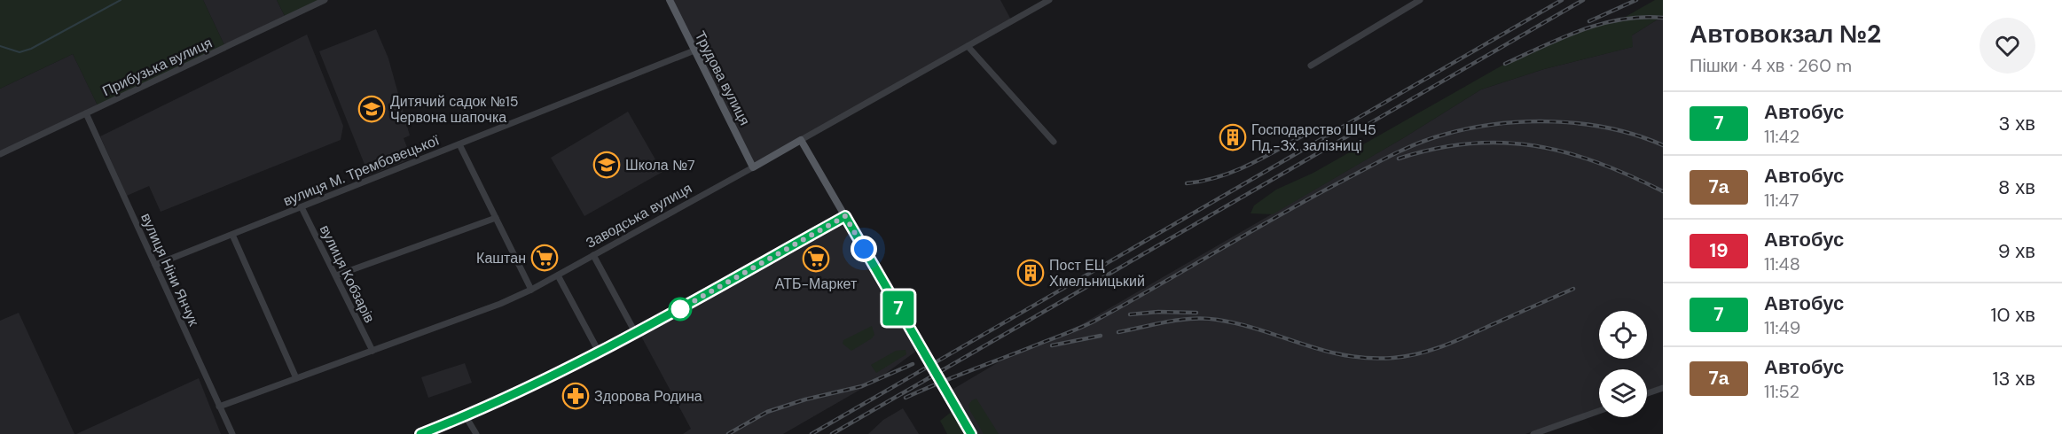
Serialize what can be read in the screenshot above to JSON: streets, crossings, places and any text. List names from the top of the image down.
{
  "streets": {
    "main road": ["Трудова вулиця", "Заводська вулиця"],
    "street": [
      "Прибузька вулиця",
      "вулиця М. Трембовецької",
      "вулиця Ніни Янчук",
      "вулиця Кобзарів"
    ]
  },
  "crossings": [
    ["Прибузька вулиця", "вулиця Ніни Янчук"],
    ["Трудова вулиця", "вулиця М. Трембовецької"],
    ["Трудова вулиця", "Заводська вулиця"],
    ["вулиця М. Трембовецької", "вулиця Ніни Янчук"],
    ["вулиця М. Трембовецької", "вулиця Кобзарів"],
    ["Заводська вулиця", "вулиця Ніни Янчук"],
    ["Заводська вулиця", "вулиця Кобзарів"]
  ],
  "places": {
    "school or university": ["Дитячий садок №15 Червона шапочка", "Школа №7"],
    "building": ["Господарство ШЧ5 Пд.-Зх. залізниці", "Пост ЕЦ Хмельницький"],
    "supermarket": ["Каштан", "АТБ-Маркет"],
    "pharmacy": ["Здорова Родина"]
  },
  "lines": ["bus line 7"],
  "page": {
    "on_map": "7",
    "heading": ["Автовокзал №2", "Пішки · 4 хв · 260 m"],
    "list": [
      {
        "mark": "7",
        "name": "Автобус",
        "note": "11:42",
        "value": "3 хв"
      },
      {
        "mark": "7а",
        "name": "Автобус",
        "note": "11:47",
        "value": "8 хв"
      },
      {
        "mark": "19",
        "name": "Автобус",
        "note": "11:48",
        "value": "9 хв"
      },
      {
        "mark": "7",
        "name": "Автобус",
        "note": "11:49",
        "value": "10 хв"
      },
      {
        "mark": "7а",
        "name": "Автобус",
        "note": "11:52",
        "value": "13 хв"
      }
    ]
  }
}
